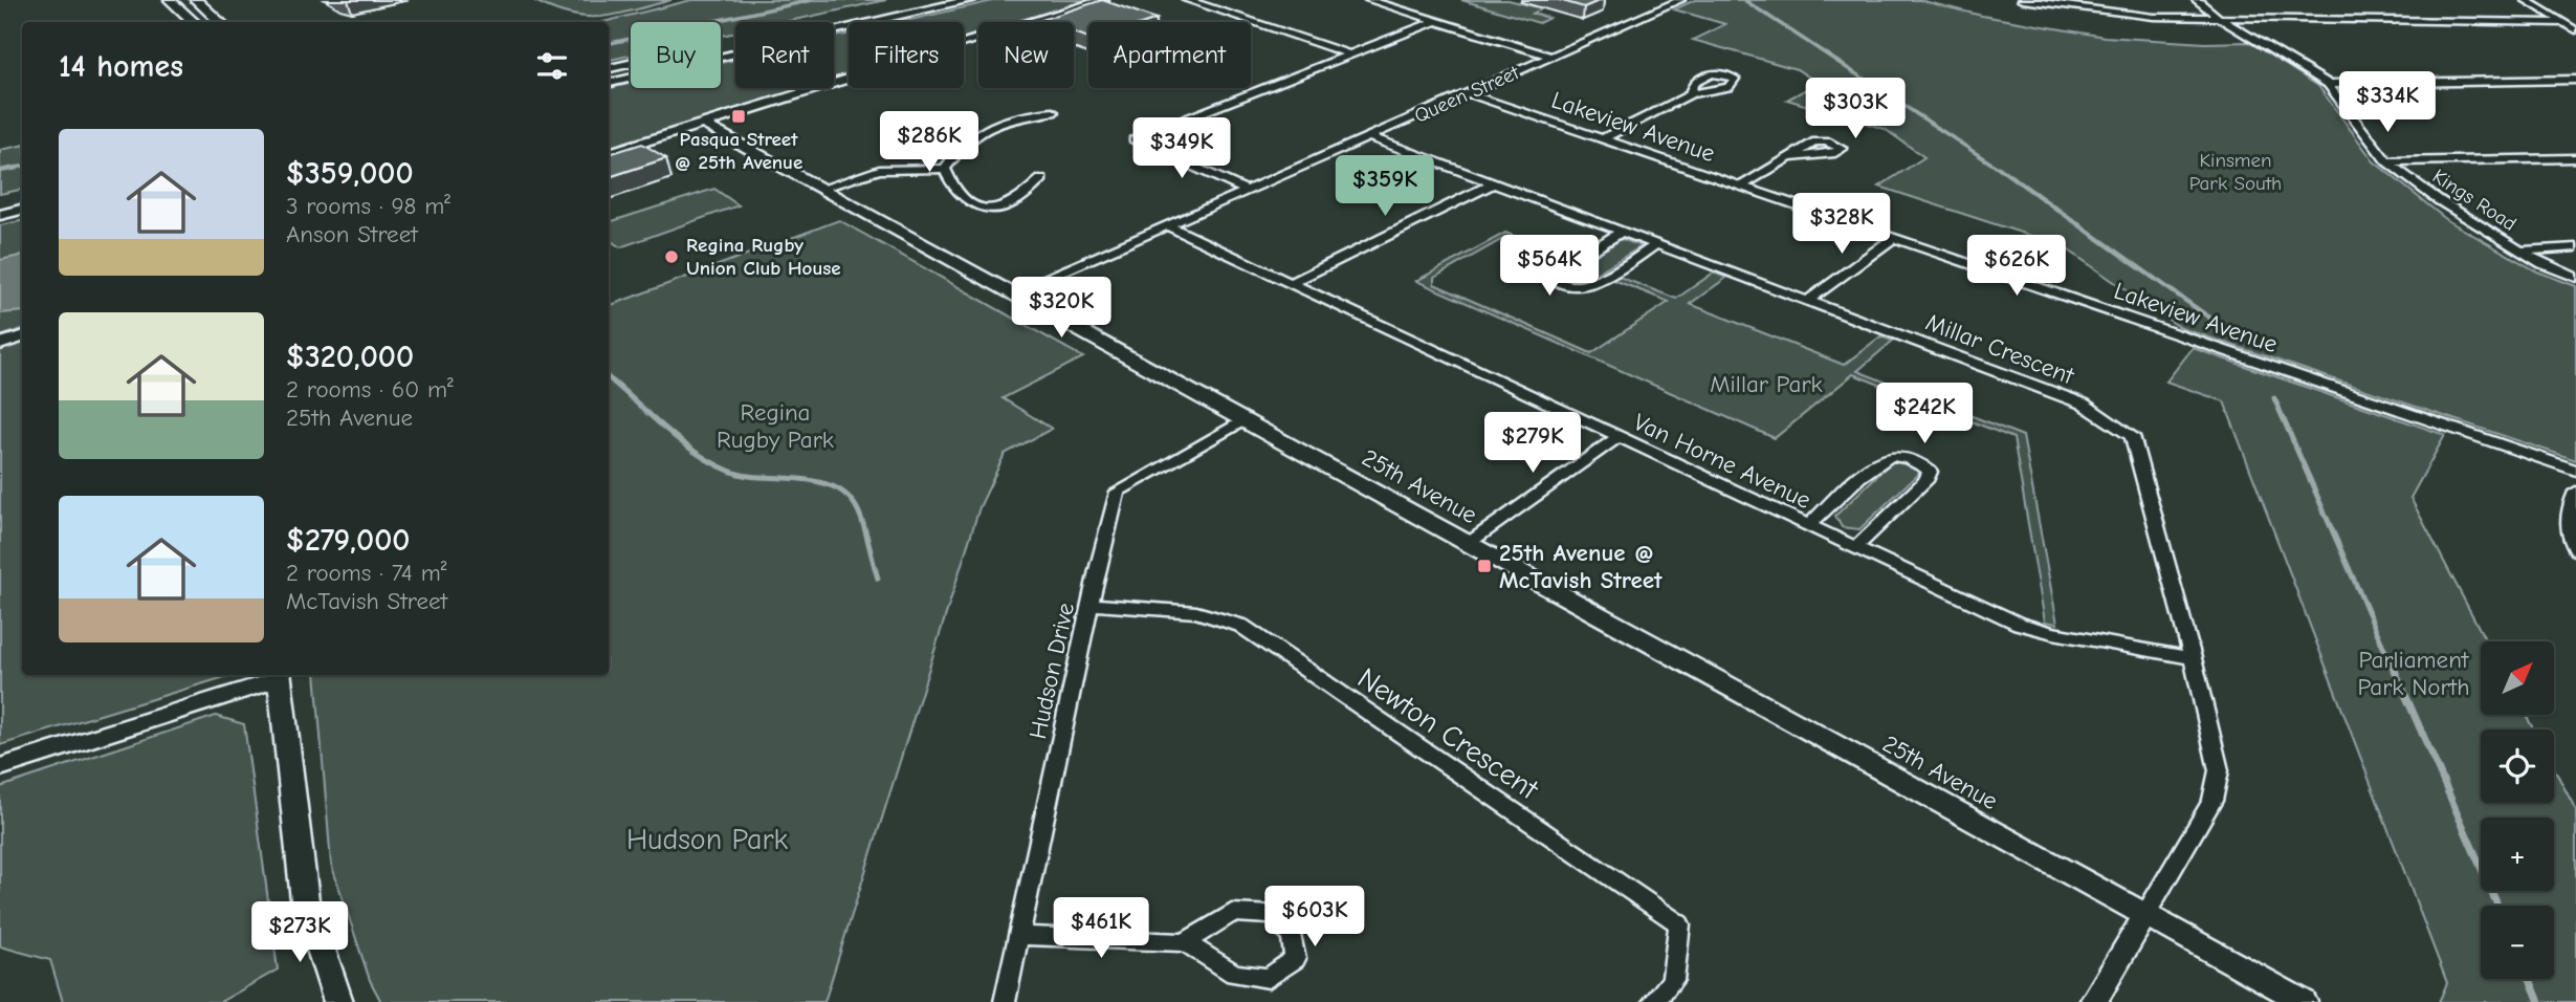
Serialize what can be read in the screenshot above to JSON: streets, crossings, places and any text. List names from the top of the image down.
{
  "streets": {
    "street": [
      "Queen Street",
      "Lakeview Avenue",
      "Kings Road",
      "Millar Crescent",
      "Van Horne Avenue",
      "25th Avenue",
      "Hudson Drive",
      "Newton Crescent"
    ]
  },
  "crossings": [
    ["Queen Street", "Lakeview Avenue"],
    ["Queen Street", "Millar Crescent"],
    ["Queen Street", "Van Horne Avenue"],
    ["Queen Street", "25th Avenue"],
    ["Millar Crescent", "Van Horne Avenue"],
    ["Millar Crescent", "25th Avenue"],
    ["25th Avenue", "Hudson Drive"],
    ["Hudson Drive", "Newton Crescent"]
  ],
  "parks": [
    "Kinsmen Park South",
    "Millar Park",
    "Regina Rugby Park",
    "Parliament Park North",
    "Hudson Park"
  ],
  "places": {
    "transit": ["Pasqua Street @ 25th Avenue", "25th Avenue @ McTavish Street"],
    "other": ["Regina Rugby Union Club House"]
  },
  "north": "top right",
  "page": {
    "chip": [
      "Buy",
      "Rent",
      "Filters",
      "New",
      "Apartment"
    ],
    "heading": "14 homes",
    "price": [
      "$334K",
      "$303K",
      "$286K",
      "$349K",
      "$359K",
      "$328K",
      "$564K",
      "$626K",
      "$320K",
      "$242K",
      "$279K",
      "$603K",
      "$461K",
      "$273K"
    ],
    "list": [
      {
        "name": "$359,000",
        "note": "3 rooms · 98 m² · Anson Street"
      },
      {
        "name": "$320,000",
        "note": "2 rooms · 60 m² · 25th Avenue"
      },
      {
        "name": "$279,000",
        "note": "2 rooms · 74 m² · McTavish Street"
      }
    ],
    "map_buttons": ["+", "−"]
  }
}
